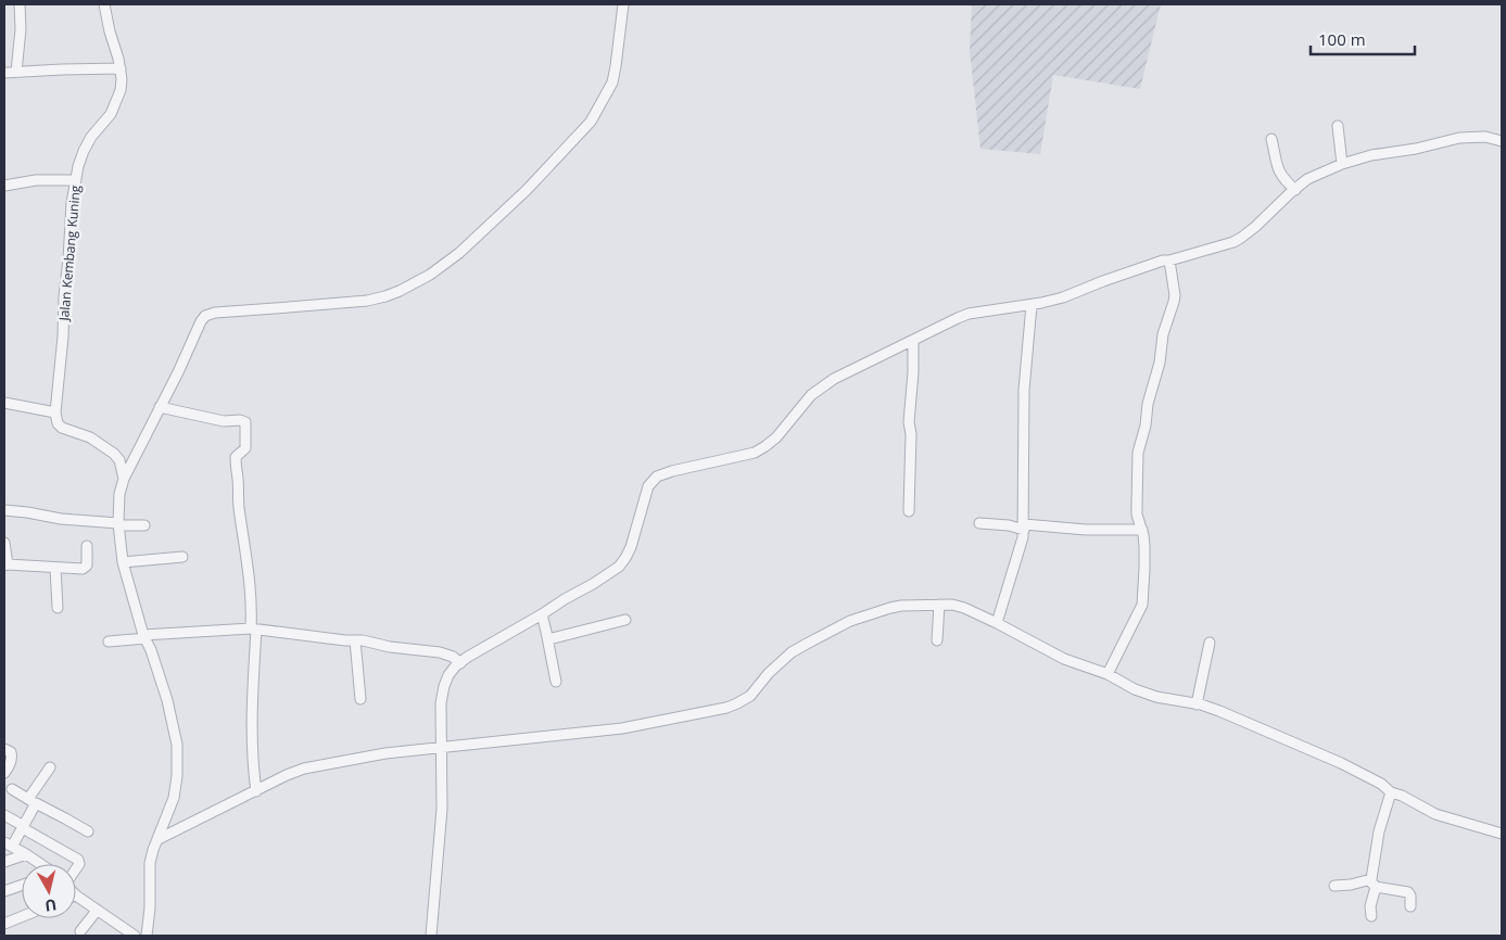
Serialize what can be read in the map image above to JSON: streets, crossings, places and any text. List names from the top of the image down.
{
  "streets": {
    "street": ["Jalan Kembang Kuning"]
  },
  "scale_bar": "100 m",
  "north": "bottom"
}
